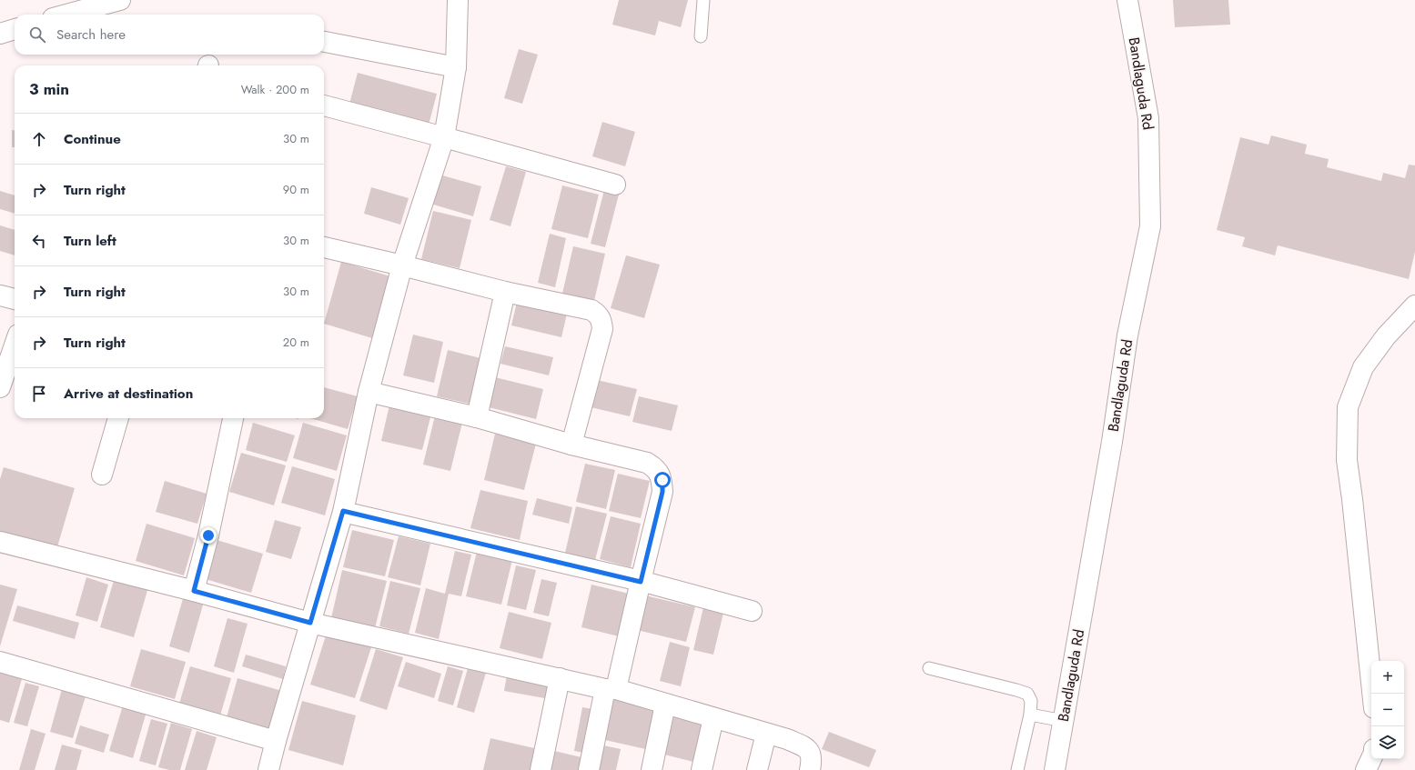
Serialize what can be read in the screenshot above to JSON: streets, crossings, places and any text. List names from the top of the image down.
{
  "streets": {
    "street": ["Bandlaguda Rd"]
  },
  "page": {
    "search": "Search here",
    "heading": ["3 min", "Walk · 200 m"],
    "list": [
      ["Continue", "30 m"],
      ["Turn right", "90 m"],
      ["Turn left", "30 m"],
      ["Turn right", "30 m"],
      ["Turn right", "20 m"],
      "Arrive at destination"
    ],
    "map_buttons": ["+", "−"]
  }
}
